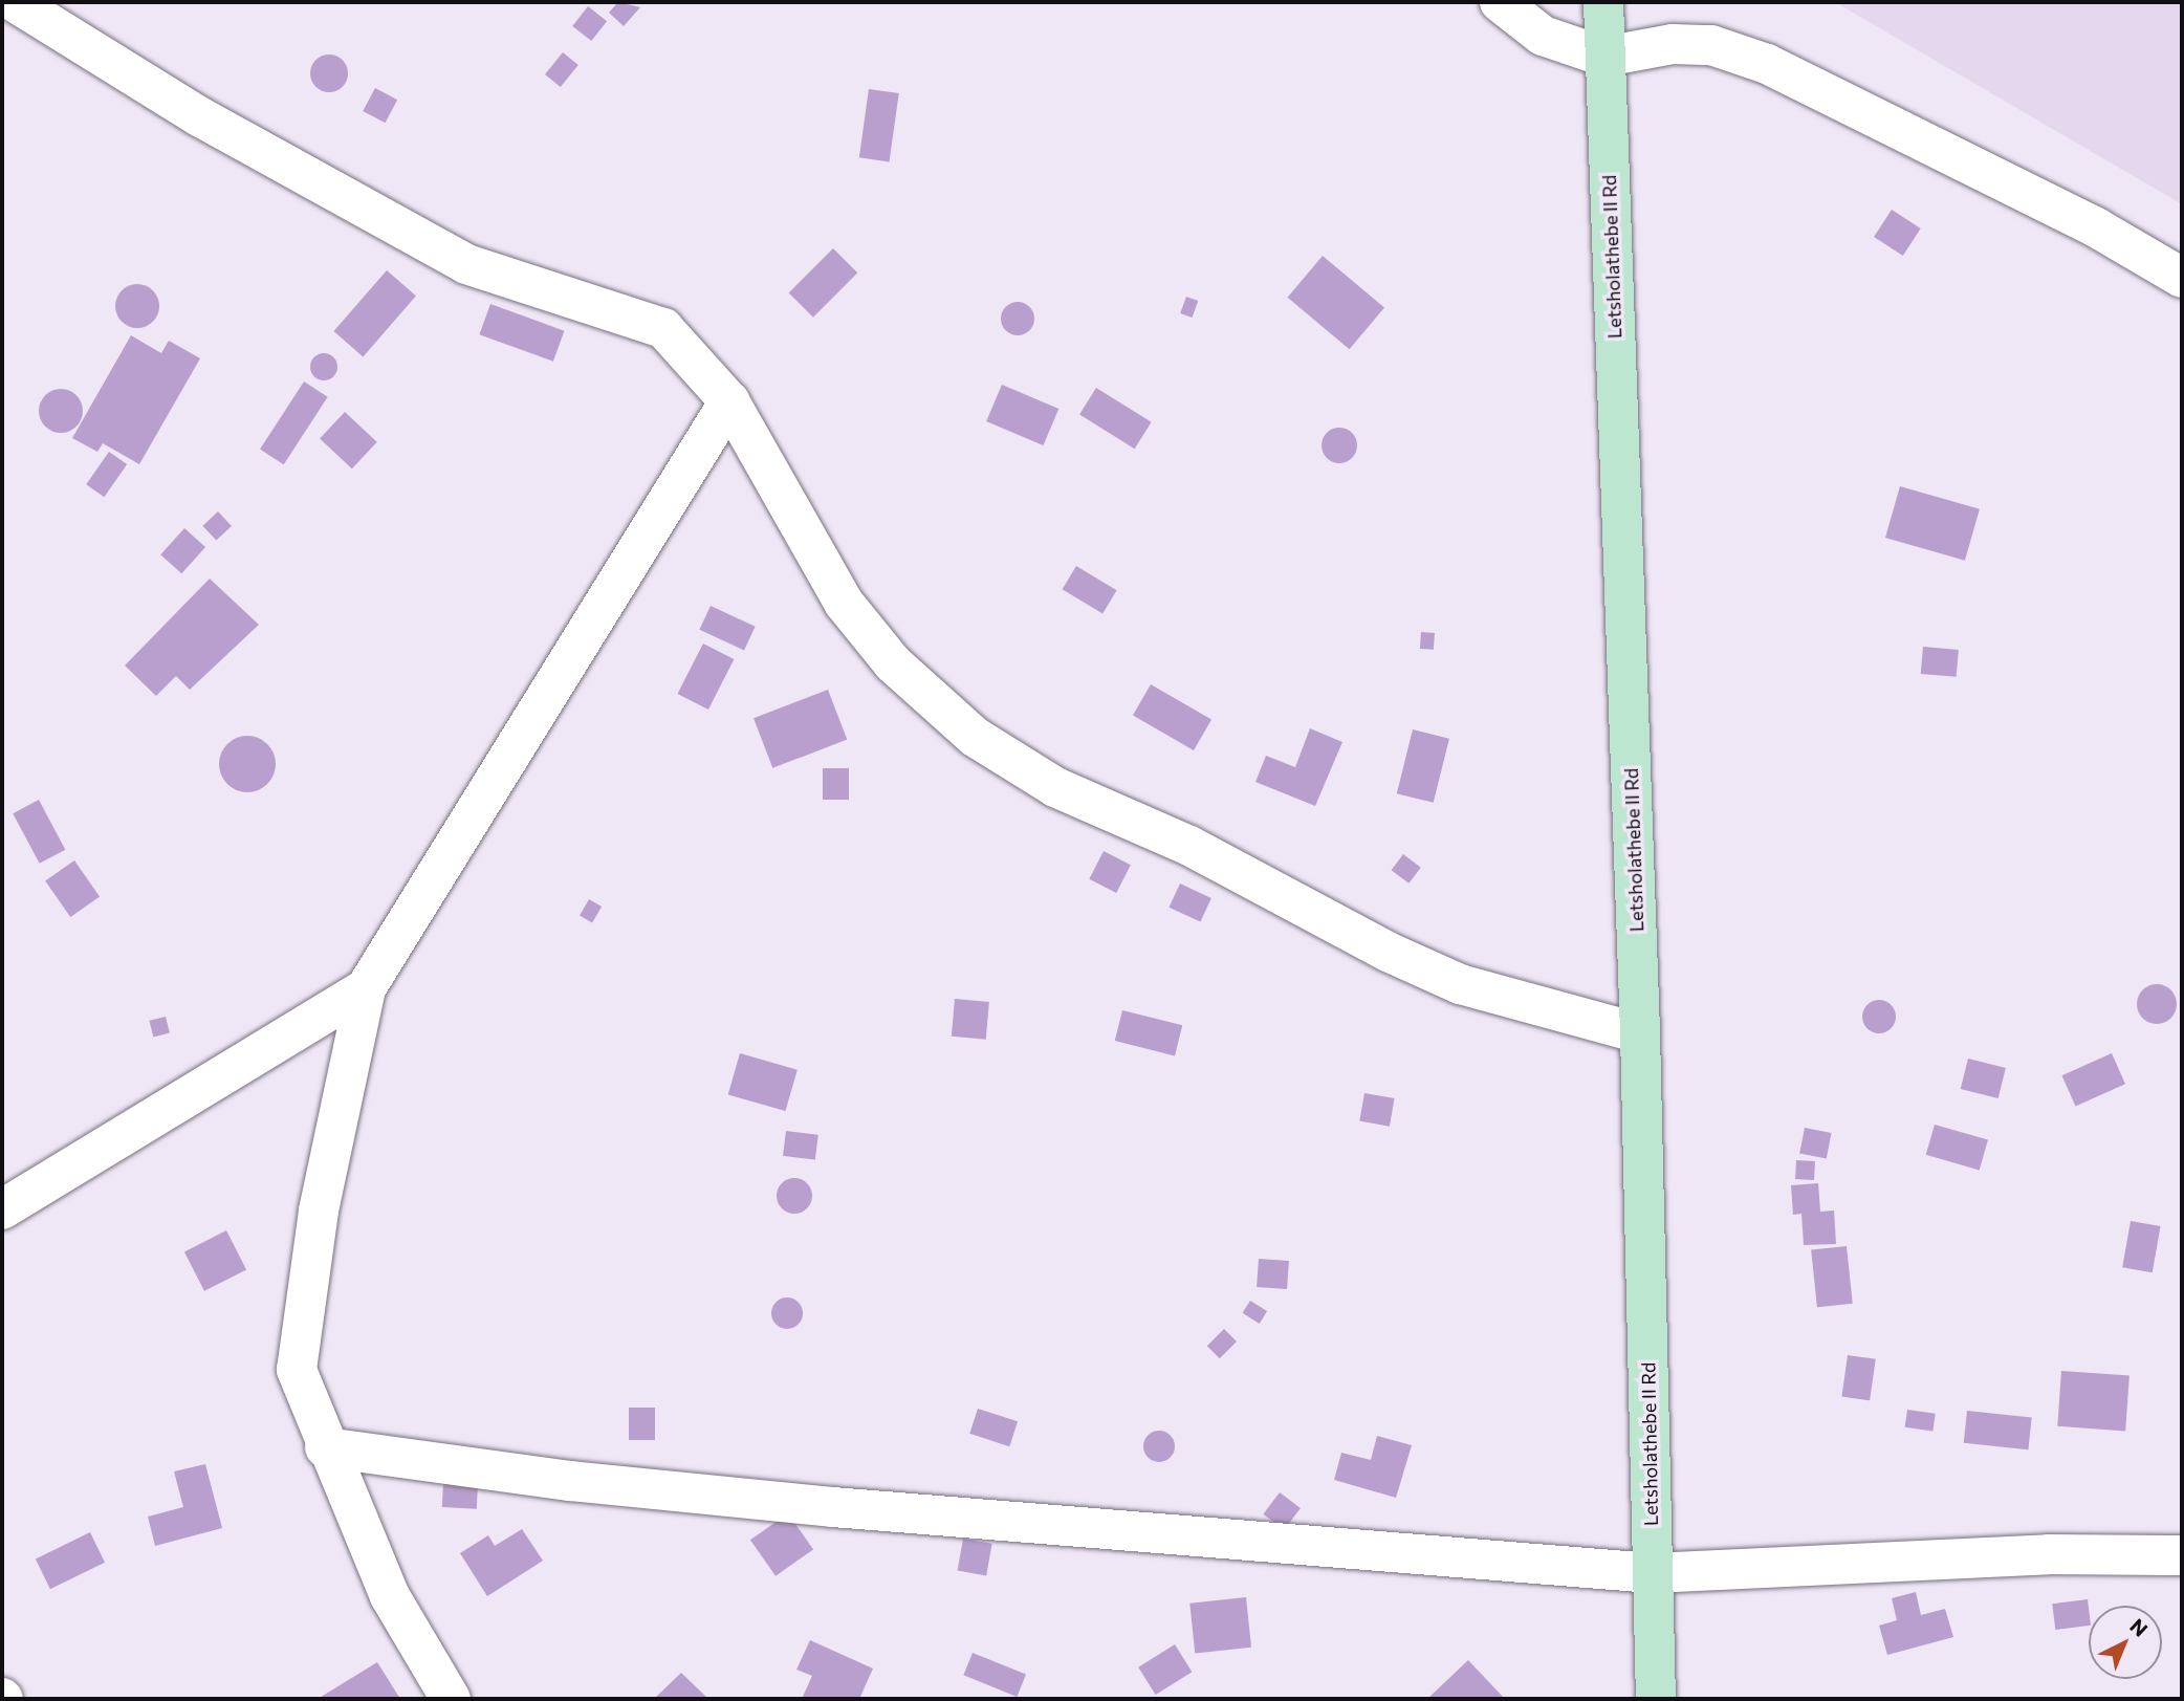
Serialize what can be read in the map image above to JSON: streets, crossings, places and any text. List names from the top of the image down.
{
  "streets": {
    "street": ["Letsholathebe II Rd"]
  },
  "north": "top right"
}
